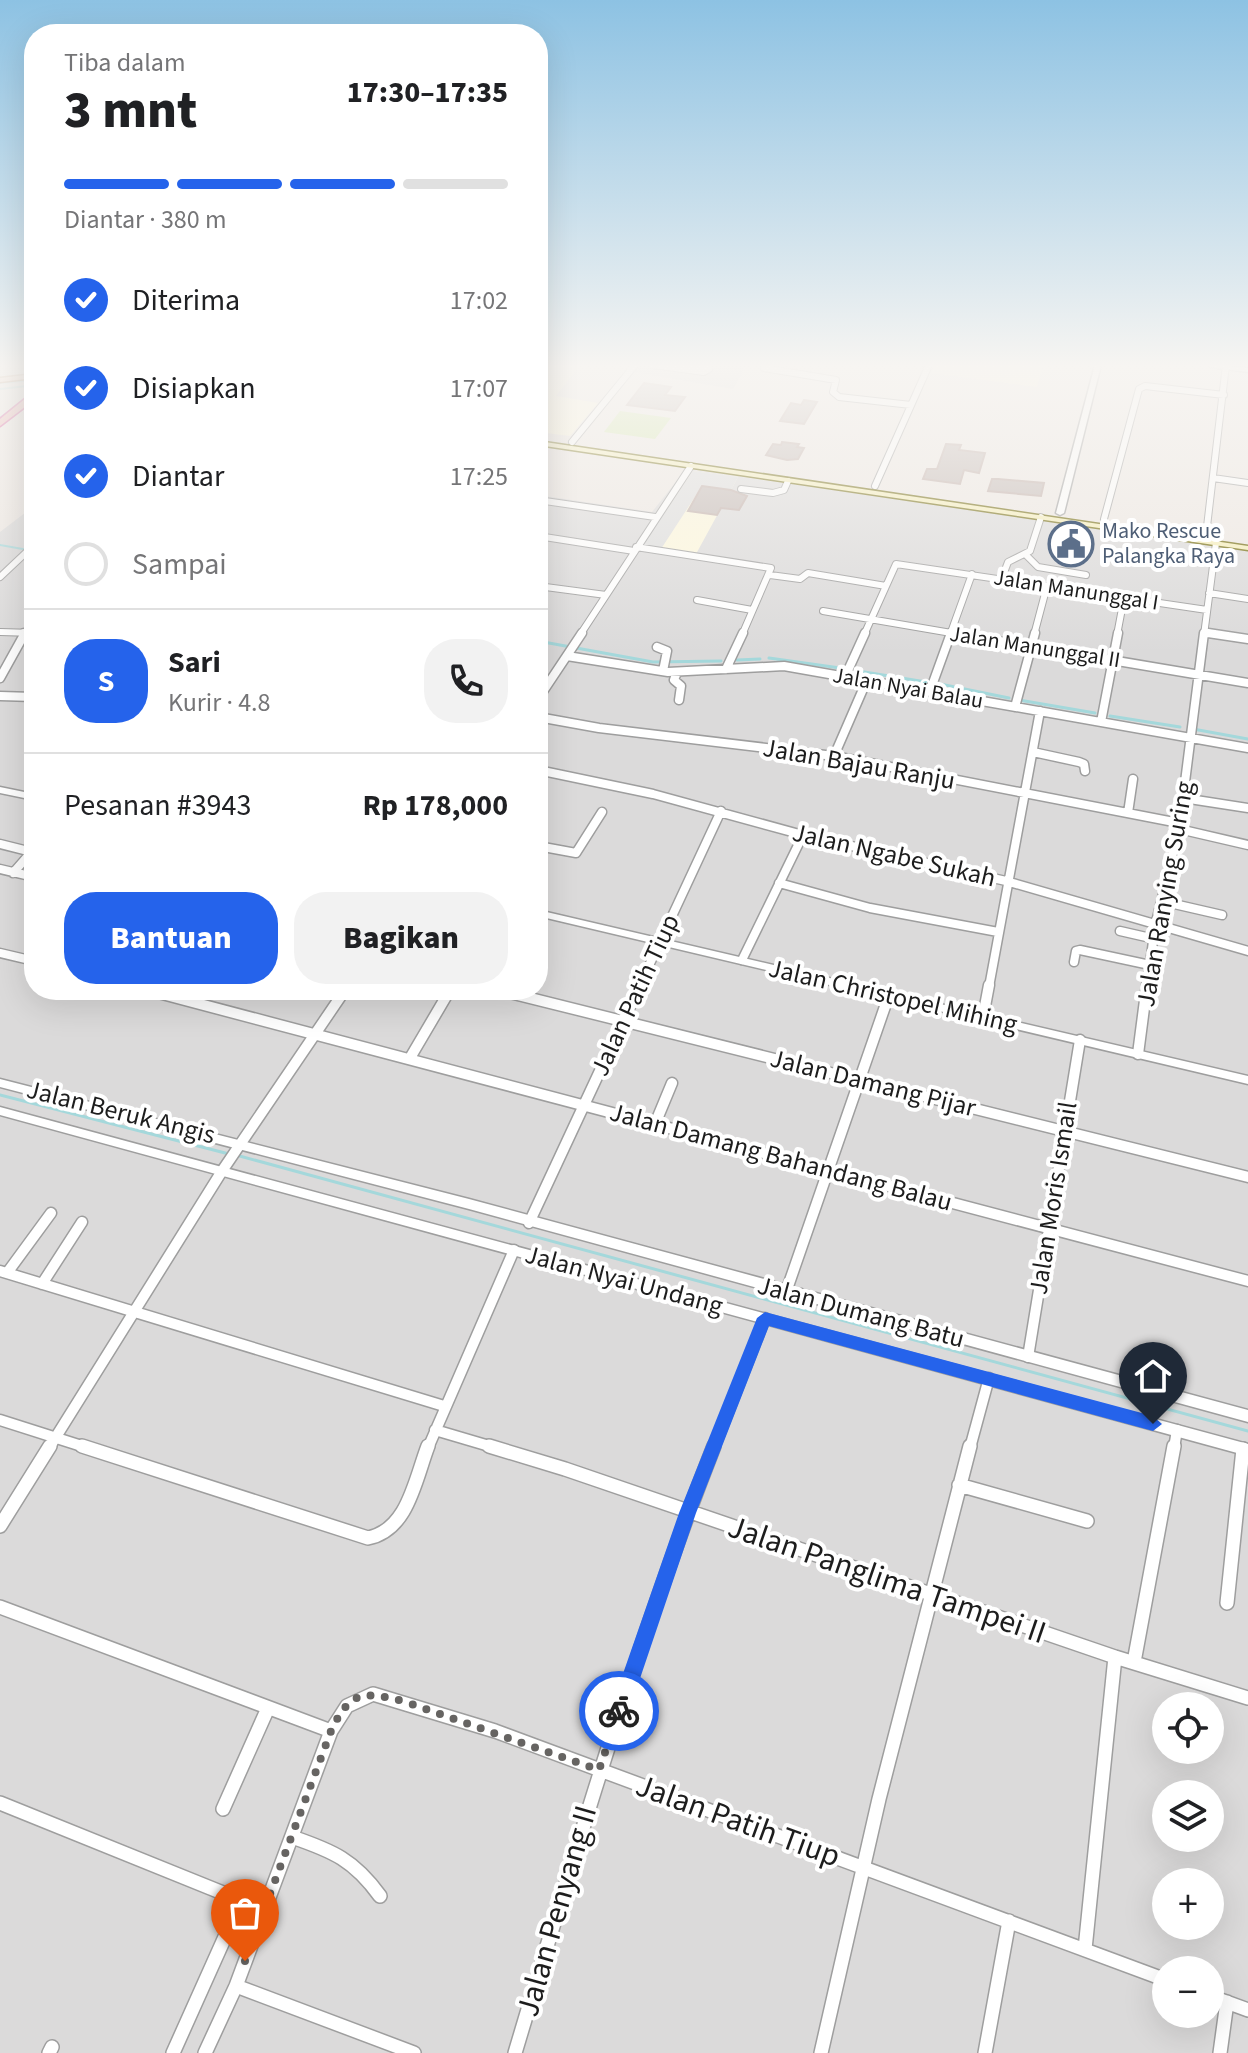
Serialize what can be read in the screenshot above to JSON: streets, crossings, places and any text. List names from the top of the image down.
{
  "streets": {
    "street": [
      "Jalan Manunggal I",
      "Jalan Manunggal II",
      "Jalan Nyai Balau",
      "Jalan Bajau Ranju",
      "Jalan Ngabe Sukah",
      "Jalan Ranying Suring",
      "Jalan Patih Tiup",
      "Jalan Christopel Mihing",
      "Jalan Damang Pijar",
      "Jalan Beruk Angis",
      "Jalan Damang Bahandang Balau",
      "Jalan Moris Ismail",
      "Jalan Nyai Undang",
      "Jalan Dumang Batu",
      "Jalan Panglima Tampei II",
      "Jalan Penyang II"
    ]
  },
  "crossings": [
    ["Jalan Manunggal I", "Jalan Ranying Suring"],
    ["Jalan Manunggal II", "Jalan Ranying Suring"],
    ["Jalan Nyai Balau", "Jalan Ranying Suring"],
    ["Jalan Bajau Ranju", "Jalan Ranying Suring"],
    ["Jalan Ngabe Sukah", "Jalan Ranying Suring"],
    ["Jalan Ngabe Sukah", "Jalan Patih Tiup"],
    ["Jalan Ranying Suring", "Jalan Christopel Mihing"],
    ["Jalan Patih Tiup", "Jalan Christopel Mihing"],
    ["Jalan Patih Tiup", "Jalan Damang Pijar"],
    ["Jalan Patih Tiup", "Jalan Damang Bahandang Balau"],
    ["Jalan Patih Tiup", "Jalan Dumang Batu"],
    ["Jalan Patih Tiup", "Jalan Penyang II"],
    ["Jalan Christopel Mihing", "Jalan Moris Ismail"],
    ["Jalan Damang Pijar", "Jalan Moris Ismail"],
    ["Jalan Beruk Angis", "Jalan Dumang Batu"],
    ["Jalan Damang Bahandang Balau", "Jalan Moris Ismail"],
    ["Jalan Moris Ismail", "Jalan Dumang Batu"],
    ["Jalan Nyai Undang", "Jalan Penyang II"],
    ["Jalan Panglima Tampei II", "Jalan Penyang II"]
  ],
  "places": {
    "public building": ["Mako Rescue Palangka Raya"]
  },
  "page": {
    "heading": ["3 mnt", "Tiba dalam", "17:30–17:35"],
    "panel": [
      "Sari",
      "Kurir · 4.8",
      "Pesanan #3943",
      "Rp 178,000"
    ],
    "bar": "Diantar · 380 m",
    "list": [
      ["Diterima", "17:02"],
      ["Disiapkan", "17:07"],
      ["Diantar", "17:25"],
      "Sampai"
    ],
    "round": "S",
    "buttons": ["Bantuan", "Bagikan"],
    "map_buttons": ["+", "−"]
  }
}
